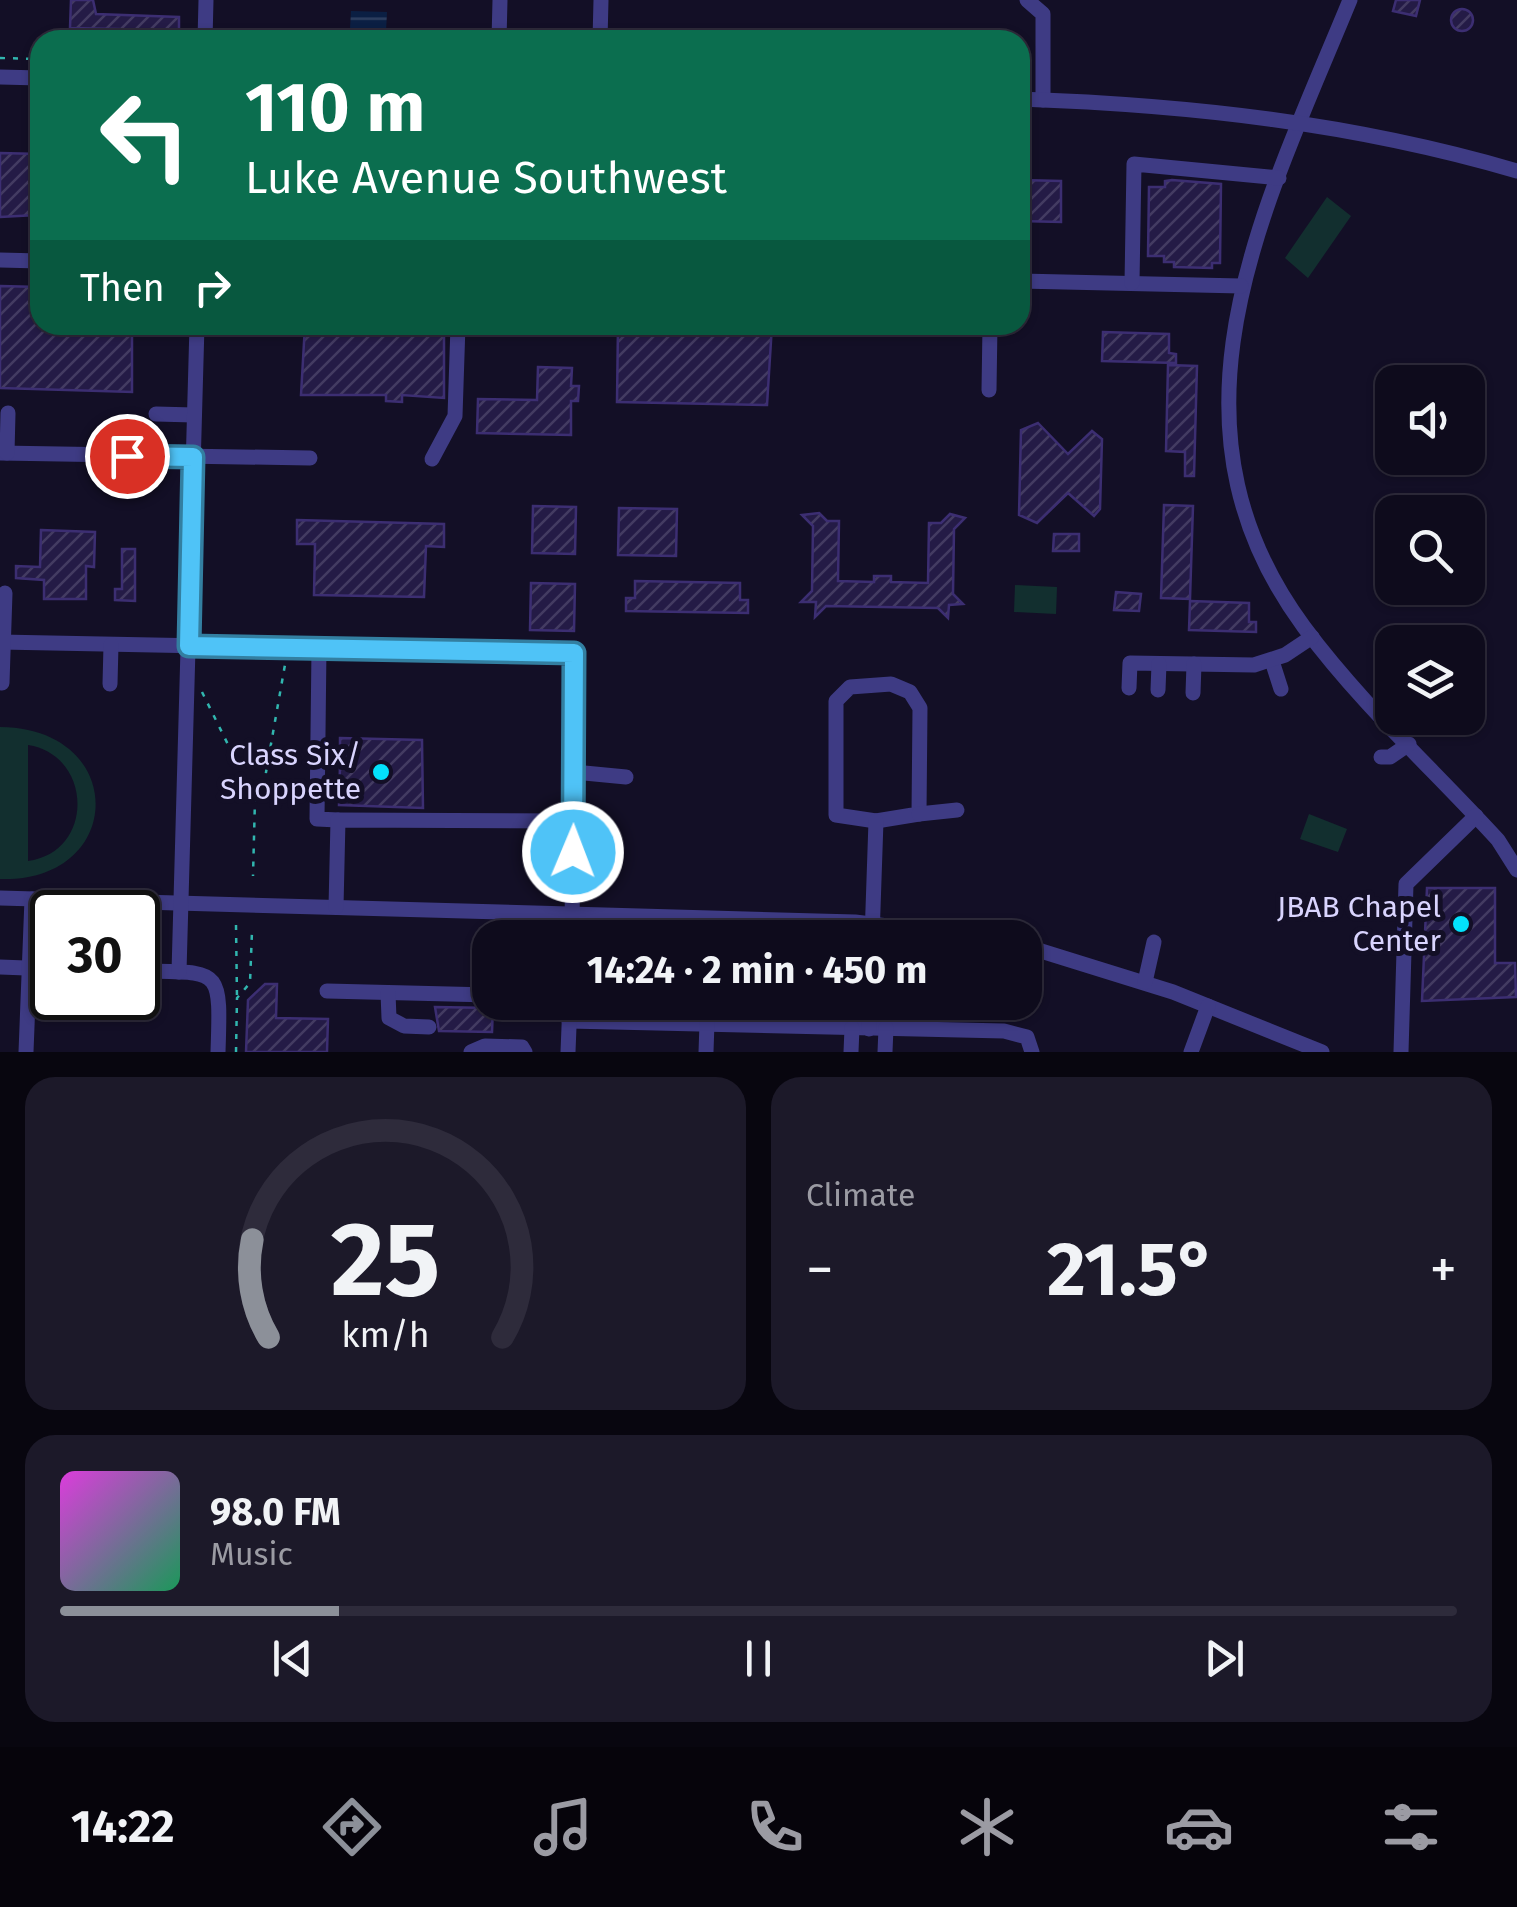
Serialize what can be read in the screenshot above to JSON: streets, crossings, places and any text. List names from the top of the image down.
{
  "places": ["Class Six/ Shoppette", "JBAB Chapel Center"],
  "page": {
    "turn": ["110 m", "Luke Avenue Southwest"],
    "then": "Then",
    "limit": "30",
    "trip": "14:24 · 2 min · 450 m",
    "tile": "Climate",
    "heat": ["−", "21.5°", "+"],
    "song": ["98.0 FM", "Music"],
    "tabs": "14:22",
    "gauge": ["25", "km/h"]
  }
}
